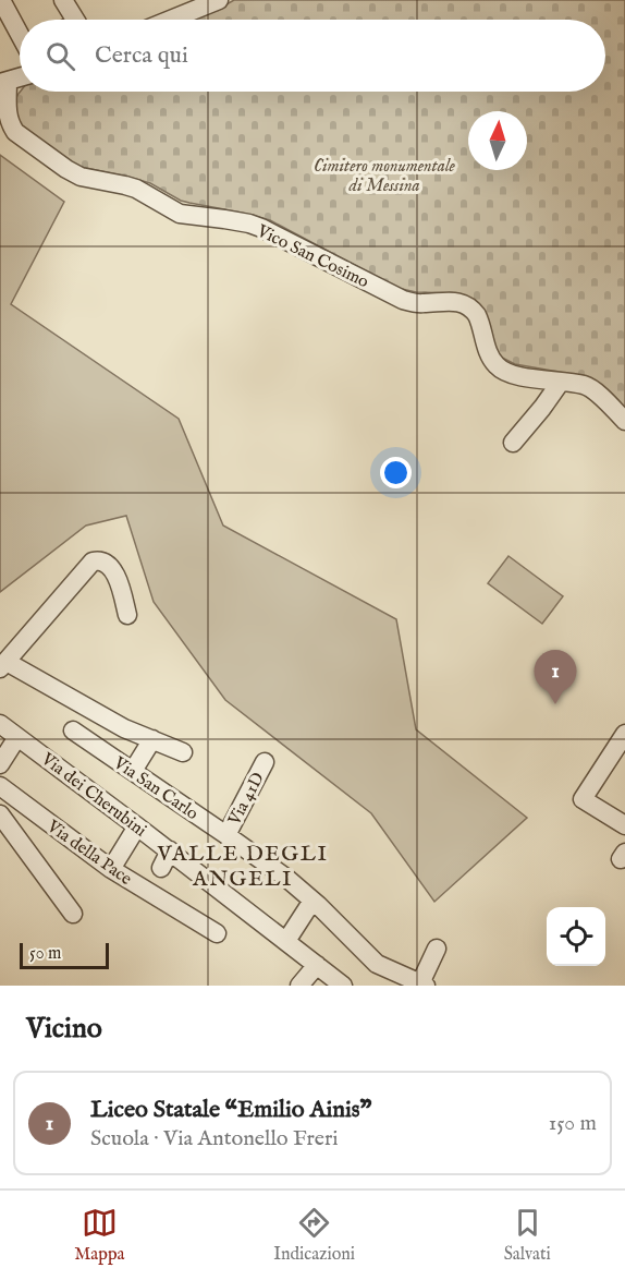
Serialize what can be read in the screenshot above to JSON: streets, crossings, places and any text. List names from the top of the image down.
{
  "streets": {
    "street": [
      "Vico San Cosimo",
      "Via San Carlo",
      "Via dei Cherubini",
      "Via 41D",
      "Via della Pace"
    ]
  },
  "crossings": [
    ["Via San Carlo", "Via 41D"]
  ],
  "districts": ["VALLE DEGLI ANGELI"],
  "parks": ["Cimitero monumentale di Messina"],
  "scale_bar": "50 m",
  "north": "top",
  "page": {
    "search": "Cerca qui",
    "pins": "1",
    "scale": "50 m",
    "heading": "Vicino",
    "list": [
      {
        "mark": "1",
        "name": "Liceo Statale “Emilio Ainis”",
        "note": "Scuola · Via Antonello Freri",
        "value": "150 m"
      }
    ],
    "nav": ["Mappa", "Indicazioni", "Salvati"]
  }
}
